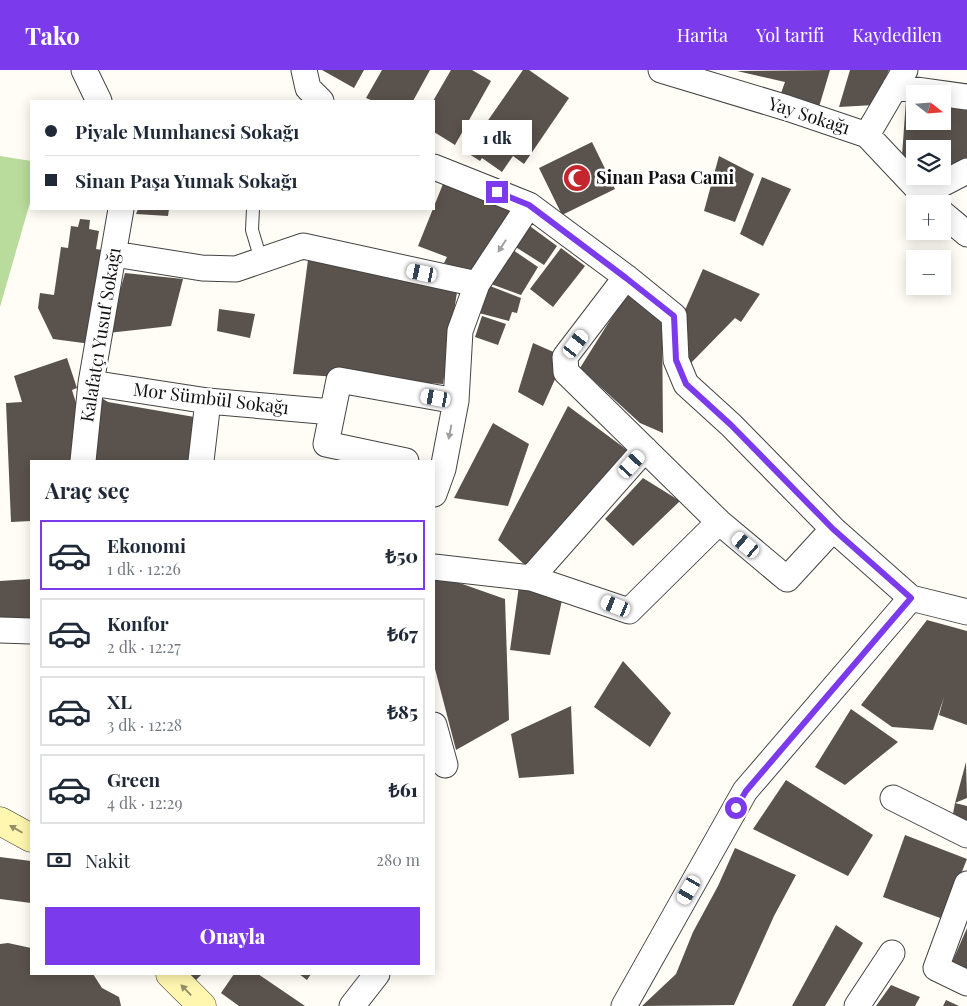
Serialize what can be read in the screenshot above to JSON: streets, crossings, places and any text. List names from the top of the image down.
{
  "streets": {
    "street": ["Yay Sokağı", "Kalafatçı Yusuf Sokağı", "Mor Sümbül Sokağı"]
  },
  "crossings": [
    ["Kalafatçı Yusuf Sokağı", "Mor Sümbül Sokağı"]
  ],
  "places": {
    "mosque": ["Sinan Pasa Cami"]
  },
  "north": "right",
  "page": {
    "header": "Tako",
    "nav": ["Harita", "Yol tarifi", "Kaydedilen"],
    "map_buttons": ["+", "−"],
    "banner": ["Piyale Mumhanesi Sokağı", "Sinan Paşa Yumak Sokağı"],
    "bubble": "1 dk",
    "heading": "Araç seç",
    "list": [
      {
        "name": "Ekonomi",
        "note": "1 dk · 12:26",
        "value": "₺50"
      },
      {
        "name": "Konfor",
        "note": "2 dk · 12:27",
        "value": "₺67"
      },
      {
        "name": "XL",
        "note": "3 dk · 12:28",
        "value": "₺85"
      },
      {
        "name": "Green",
        "note": "4 dk · 12:29",
        "value": "₺61"
      }
    ],
    "pay": ["Nakit", "280 m"],
    "buttons": "Onayla"
  }
}
